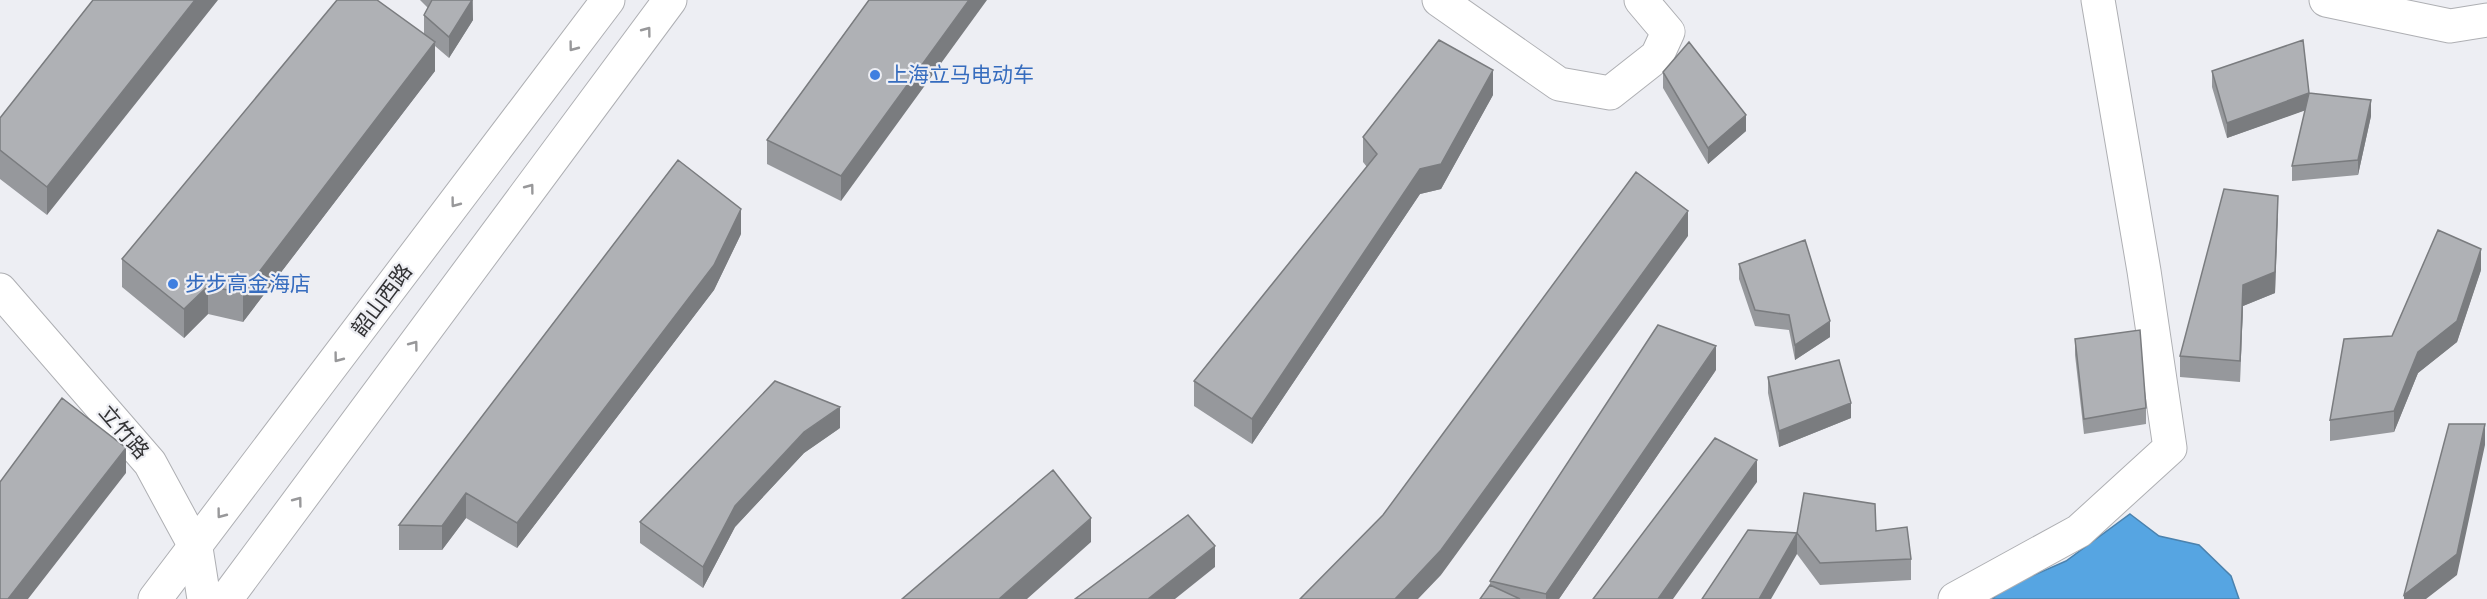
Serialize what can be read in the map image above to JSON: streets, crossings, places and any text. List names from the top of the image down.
{
  "streets": {
    "street": ["韶山西路", "立竹路"]
  },
  "crossings": [
    ["韶山西路", "立竹路"]
  ],
  "places": ["上海立马电动车", "步步高金海店"]
}
